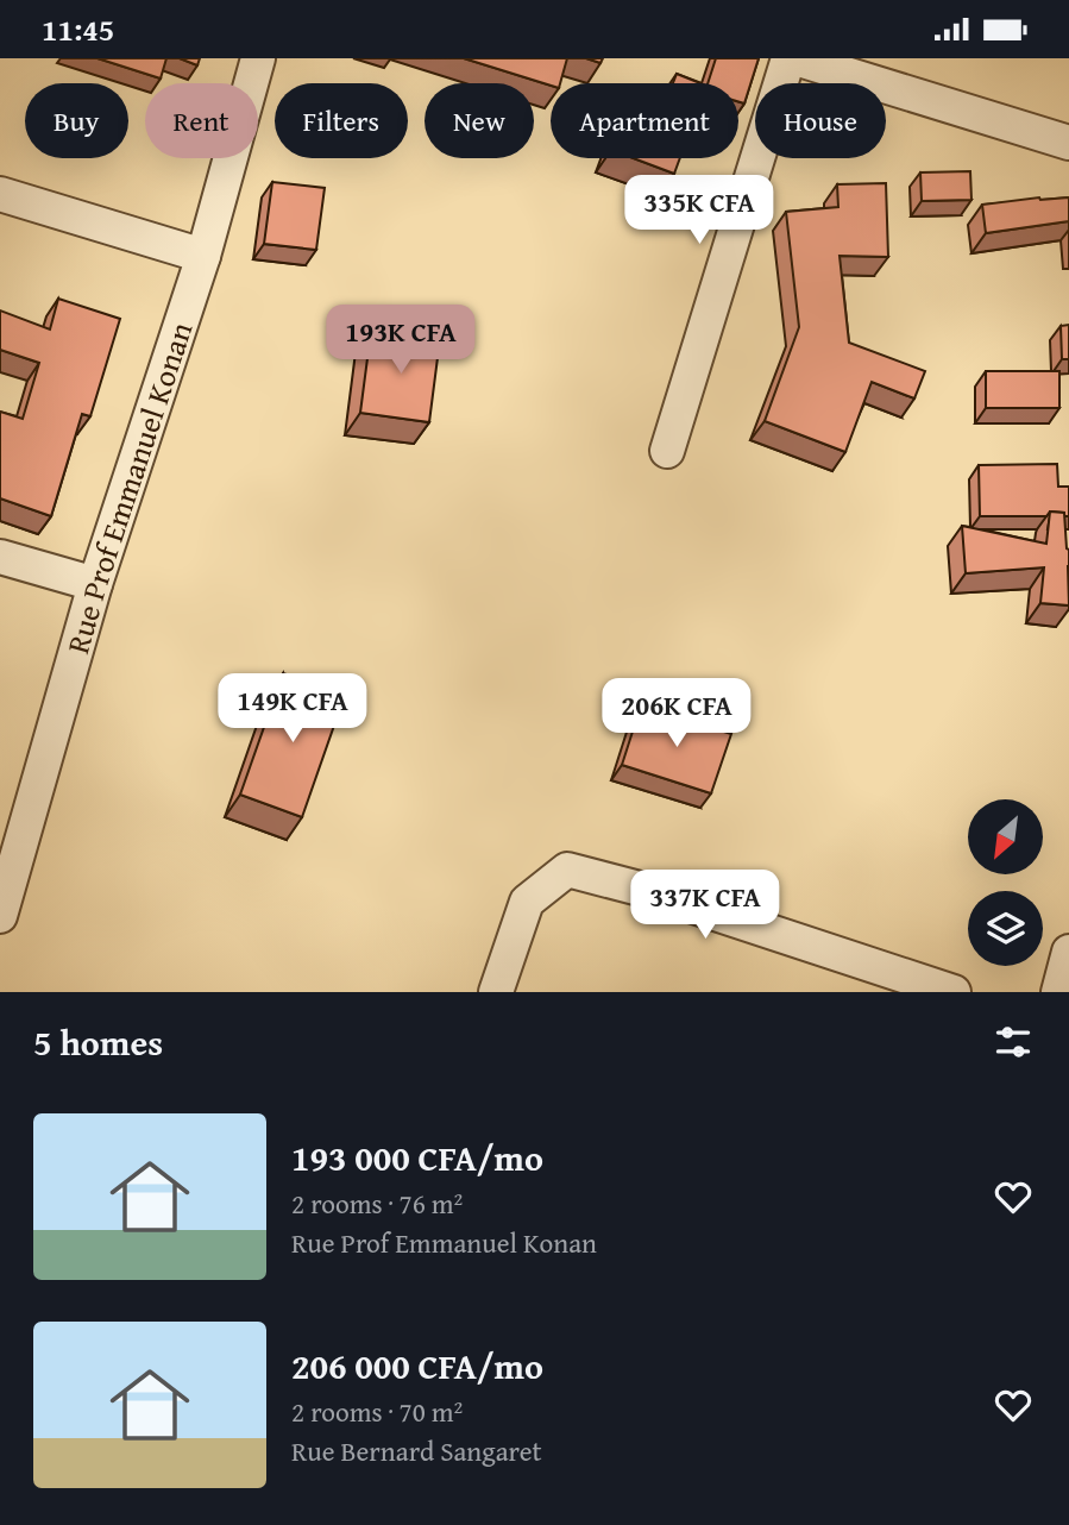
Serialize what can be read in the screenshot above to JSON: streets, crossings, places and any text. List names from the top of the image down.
{
  "streets": {
    "street": ["Rue Prof Emmanuel Konan"]
  },
  "north": "bottom left",
  "page": {
    "status": "11:45",
    "chip": [
      "Buy",
      "Rent",
      "Filters",
      "New",
      "Apartment",
      "House"
    ],
    "price": [
      "335K CFA",
      "193K CFA",
      "149K CFA",
      "206K CFA",
      "337K CFA"
    ],
    "heading": "5 homes",
    "list": [
      {
        "name": "193 000 CFA/mo",
        "note": "2 rooms · 76 m² · Rue Prof Emmanuel Konan"
      },
      {
        "name": "206 000 CFA/mo",
        "note": "2 rooms · 70 m² · Rue Bernard Sangaret"
      }
    ]
  }
}
